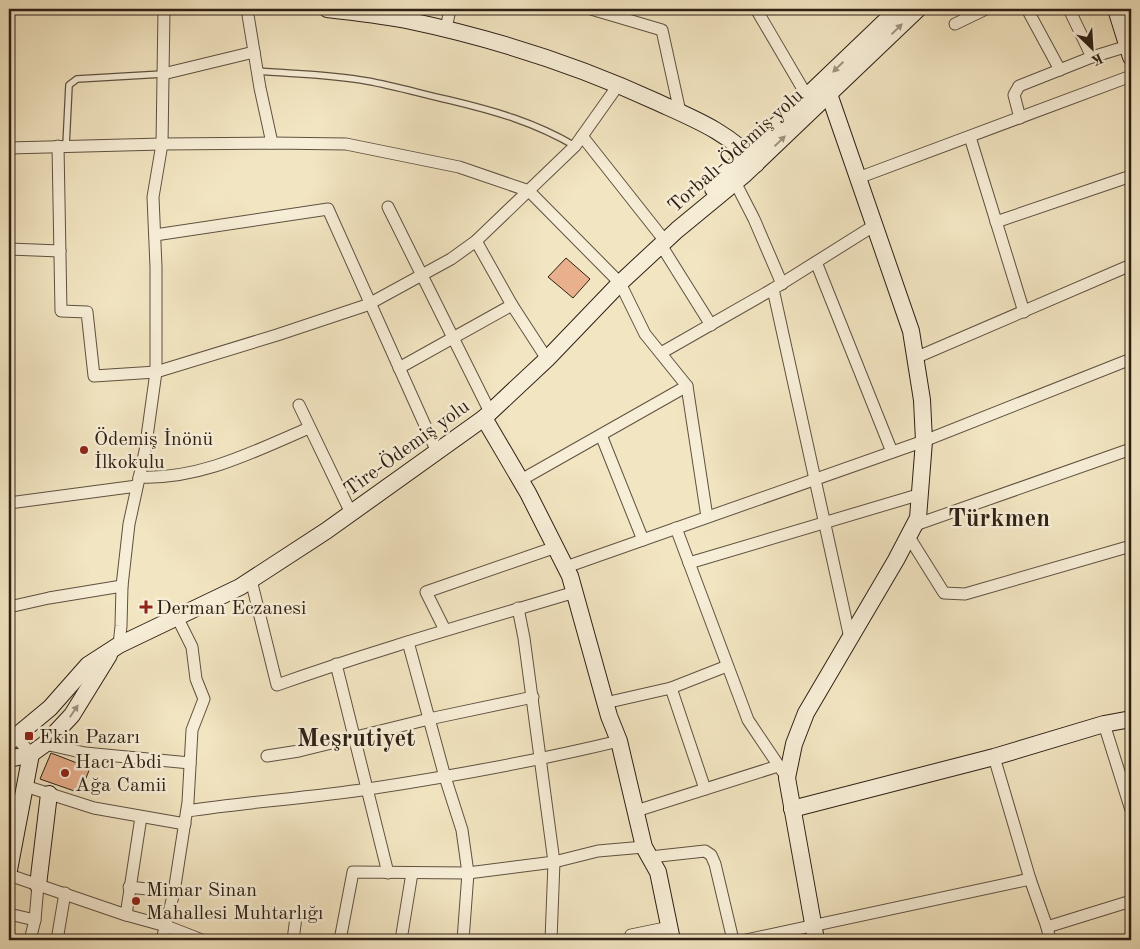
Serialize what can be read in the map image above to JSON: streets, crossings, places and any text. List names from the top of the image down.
{
  "streets": {
    "street": ["Torbalı-Ödemiş yolu", "Tire-Ödemiş yolu"]
  },
  "crossings": [
    ["Torbalı-Ödemiş yolu", "Tire-Ödemiş yolu"]
  ],
  "districts": ["Türkmen", "Meşrutiyet"],
  "places": {
    "other": ["Ödemiş İnönü İlkokulu", "Hacı Abdi Ağa Camii", "Mimar Sinan Mahallesi Muhtarlığı"],
    "health": ["Derman Eczanesi"],
    "transit": ["Ekin Pazarı"]
  },
  "north": "bottom right"
}
